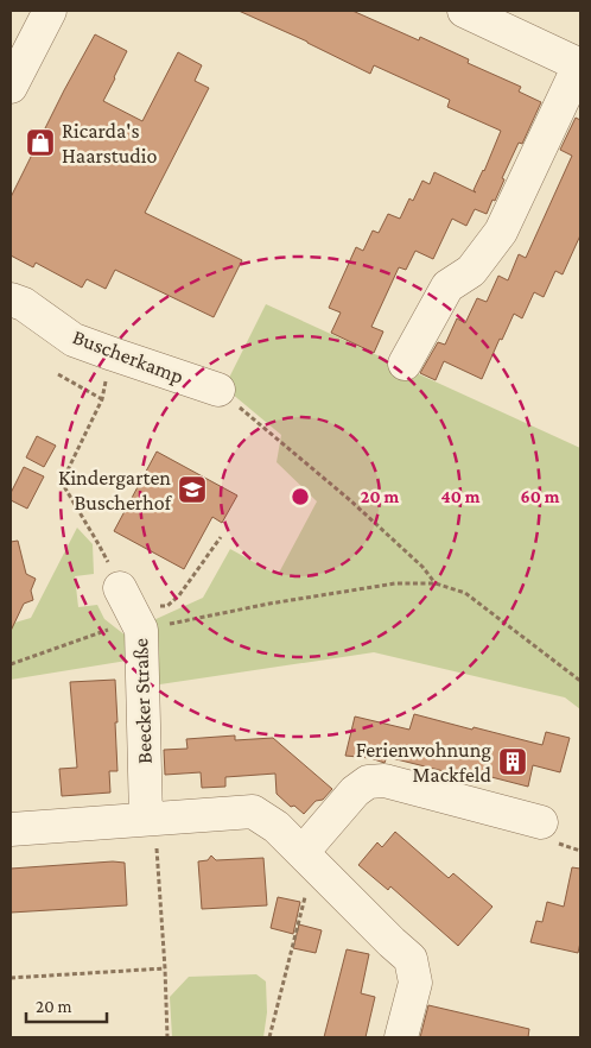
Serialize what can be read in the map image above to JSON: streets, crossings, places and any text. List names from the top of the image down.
{
  "streets": {
    "street": ["Buscherkamp", "Beecker Straße"]
  },
  "places": {
    "shop": ["Ricarda's Haarstudio"],
    "school or university": ["Kindergarten Buscherhof"],
    "building": ["Ferienwohnung Mackfeld"]
  },
  "scale_bar": "20 m",
  "rings": ["20 m", "40 m", "60 m"]
}
